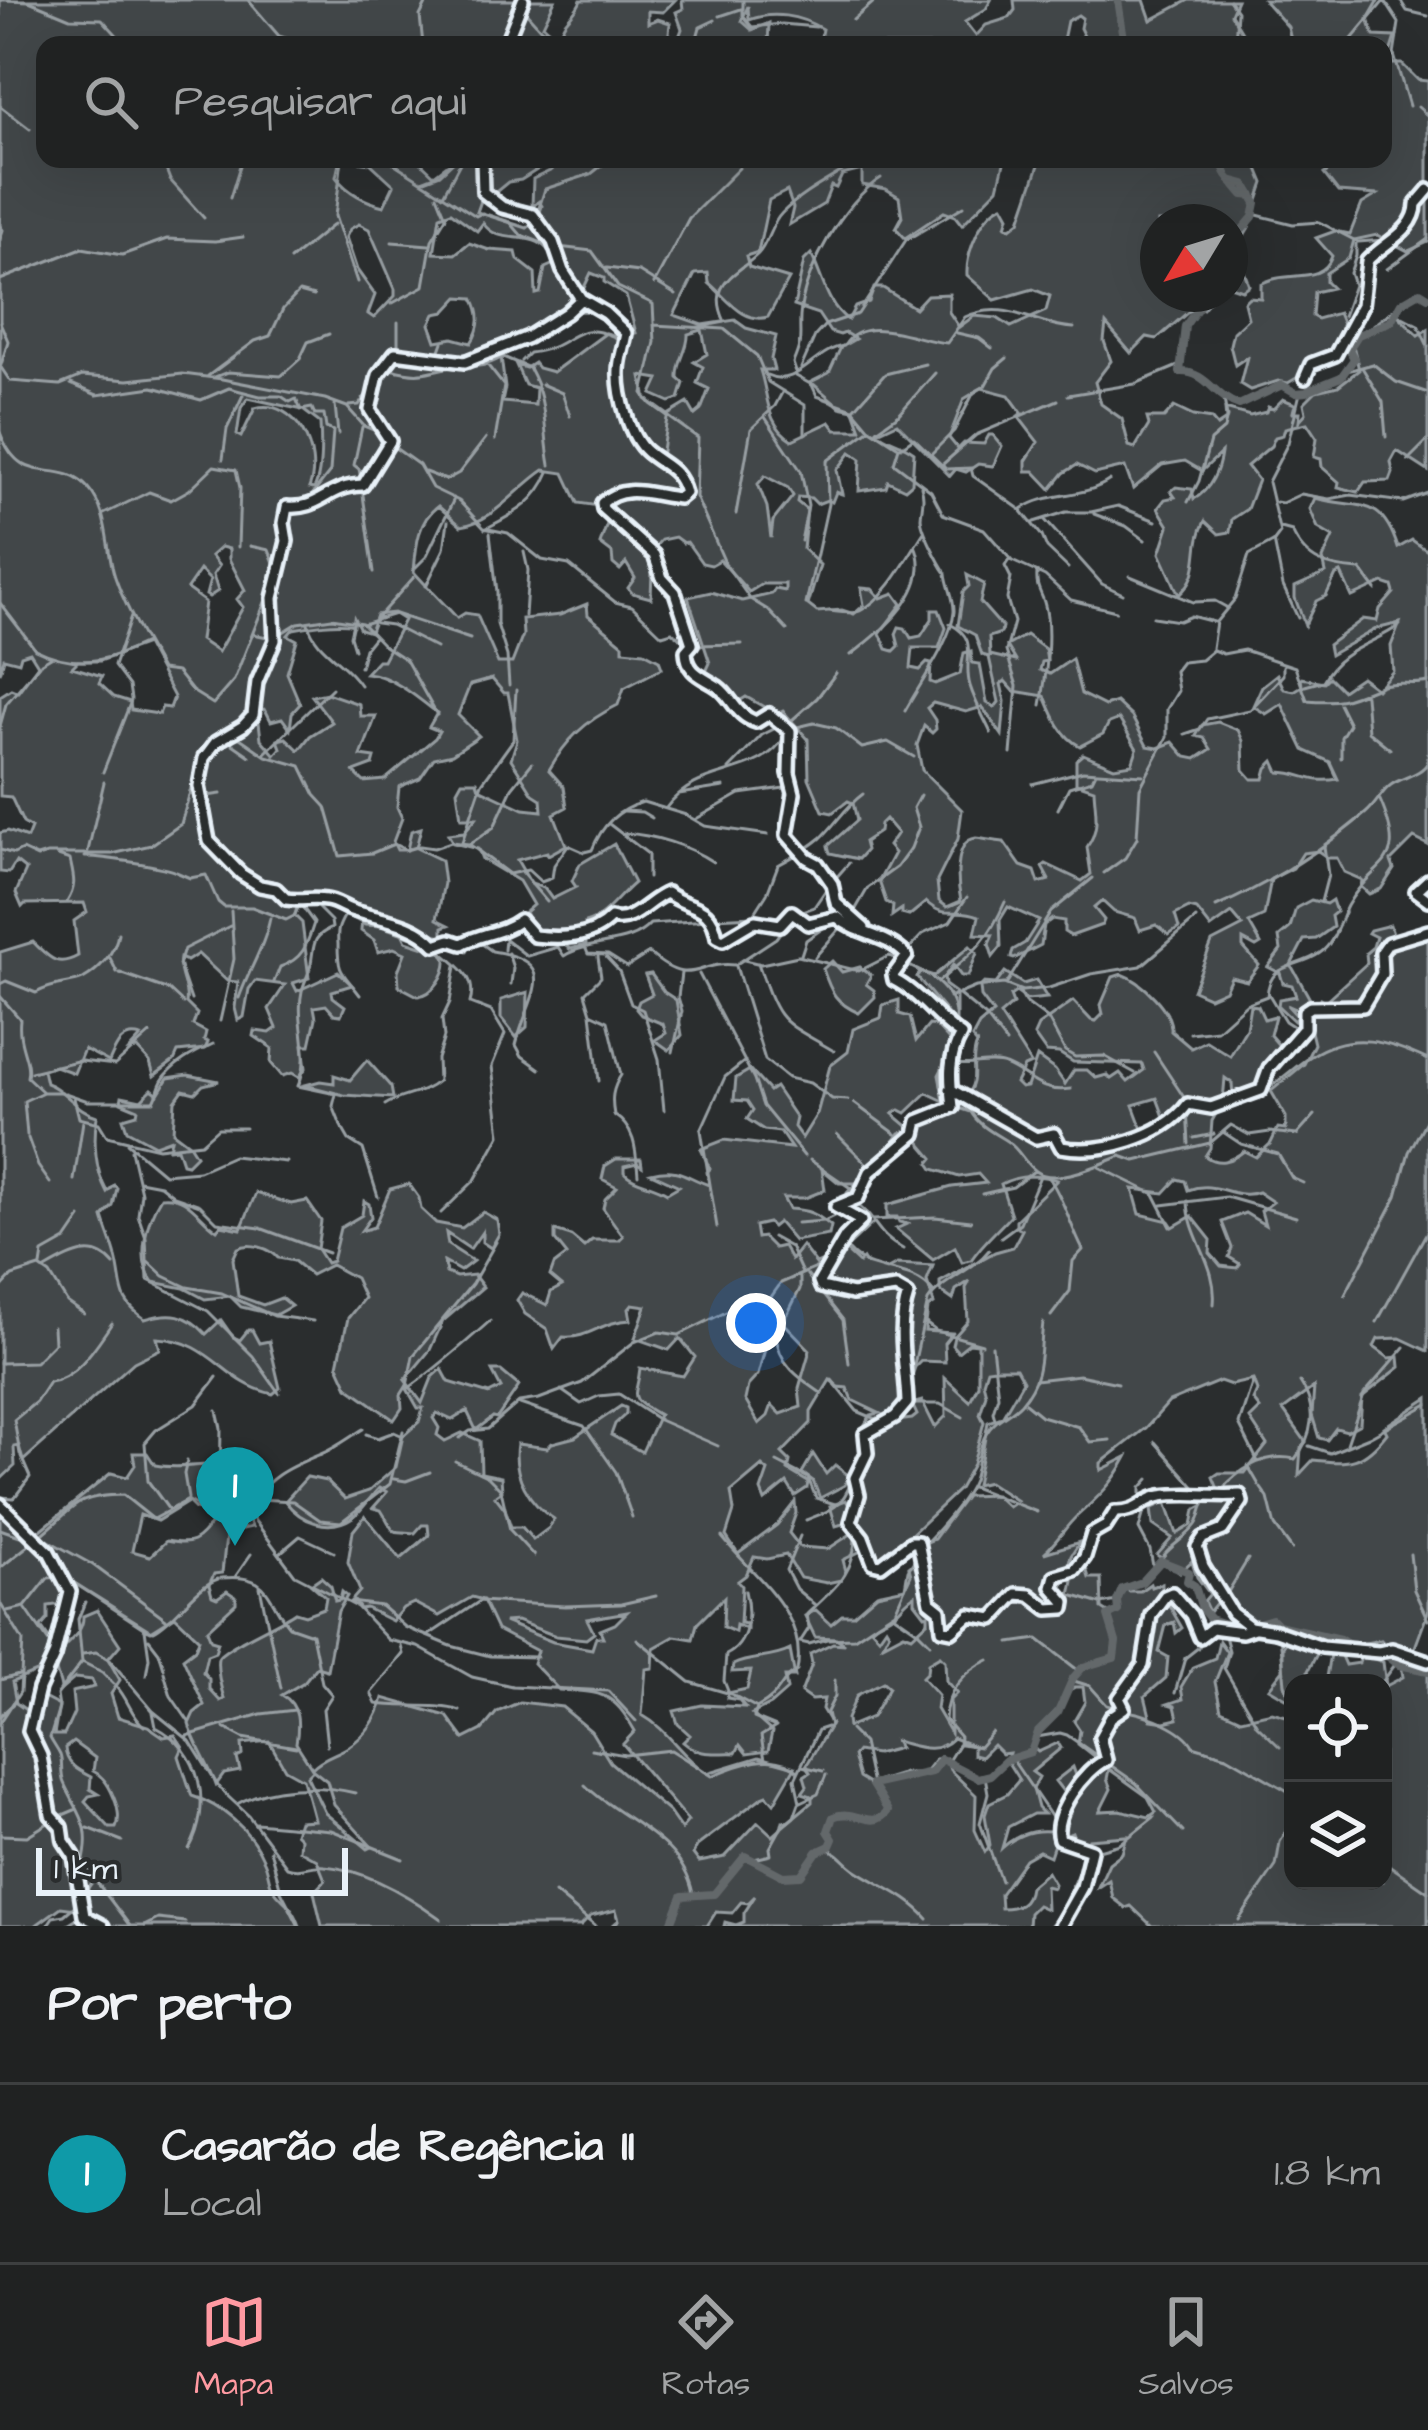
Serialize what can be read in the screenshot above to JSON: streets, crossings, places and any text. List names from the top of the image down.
{
  "scale_bar": "1 km",
  "north": "bottom left",
  "page": {
    "search": "Pesquisar aqui",
    "pins": "1",
    "scale": "1 km",
    "heading": "Por perto",
    "list": [
      {
        "mark": "1",
        "name": "Casarão de Regência II",
        "note": "Local",
        "value": "1.8 km"
      }
    ],
    "nav": ["Mapa", "Rotas", "Salvos"]
  }
}
